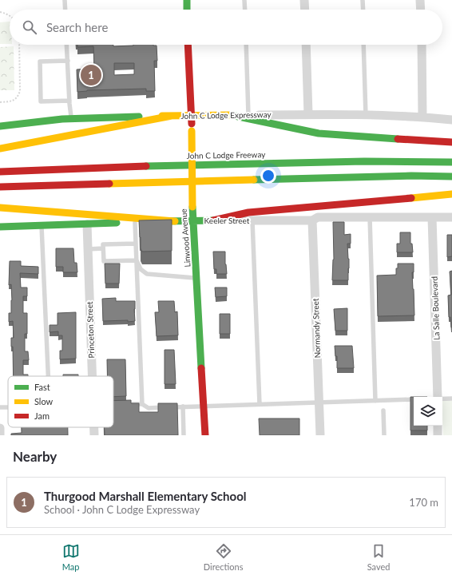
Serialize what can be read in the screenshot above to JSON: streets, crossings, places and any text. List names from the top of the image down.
{
  "streets": {
    "main road": [
      "John C Lodge Expressway",
      "John C Lodge Freeway",
      "Keeler Street",
      "Linwood Avenue"
    ],
    "street": ["La Salle Boulevard", "Normandy Street", "Princeton Street"]
  },
  "crossings": [
    ["John C Lodge Expressway", "Linwood Avenue"],
    ["Keeler Street", "Linwood Avenue"],
    ["Keeler Street", "La Salle Boulevard"],
    ["Keeler Street", "Normandy Street"],
    ["Keeler Street", "Princeton Street"]
  ],
  "legend": ["Fast", "Slow", "Jam"],
  "page": {
    "search": "Search here",
    "pins": "1",
    "heading": "Nearby",
    "list": [
      {
        "mark": "1",
        "name": "Thurgood Marshall Elementary School",
        "note": "School · John C Lodge Expressway",
        "value": "170 m"
      }
    ],
    "nav": ["Map", "Directions", "Saved"]
  }
}
